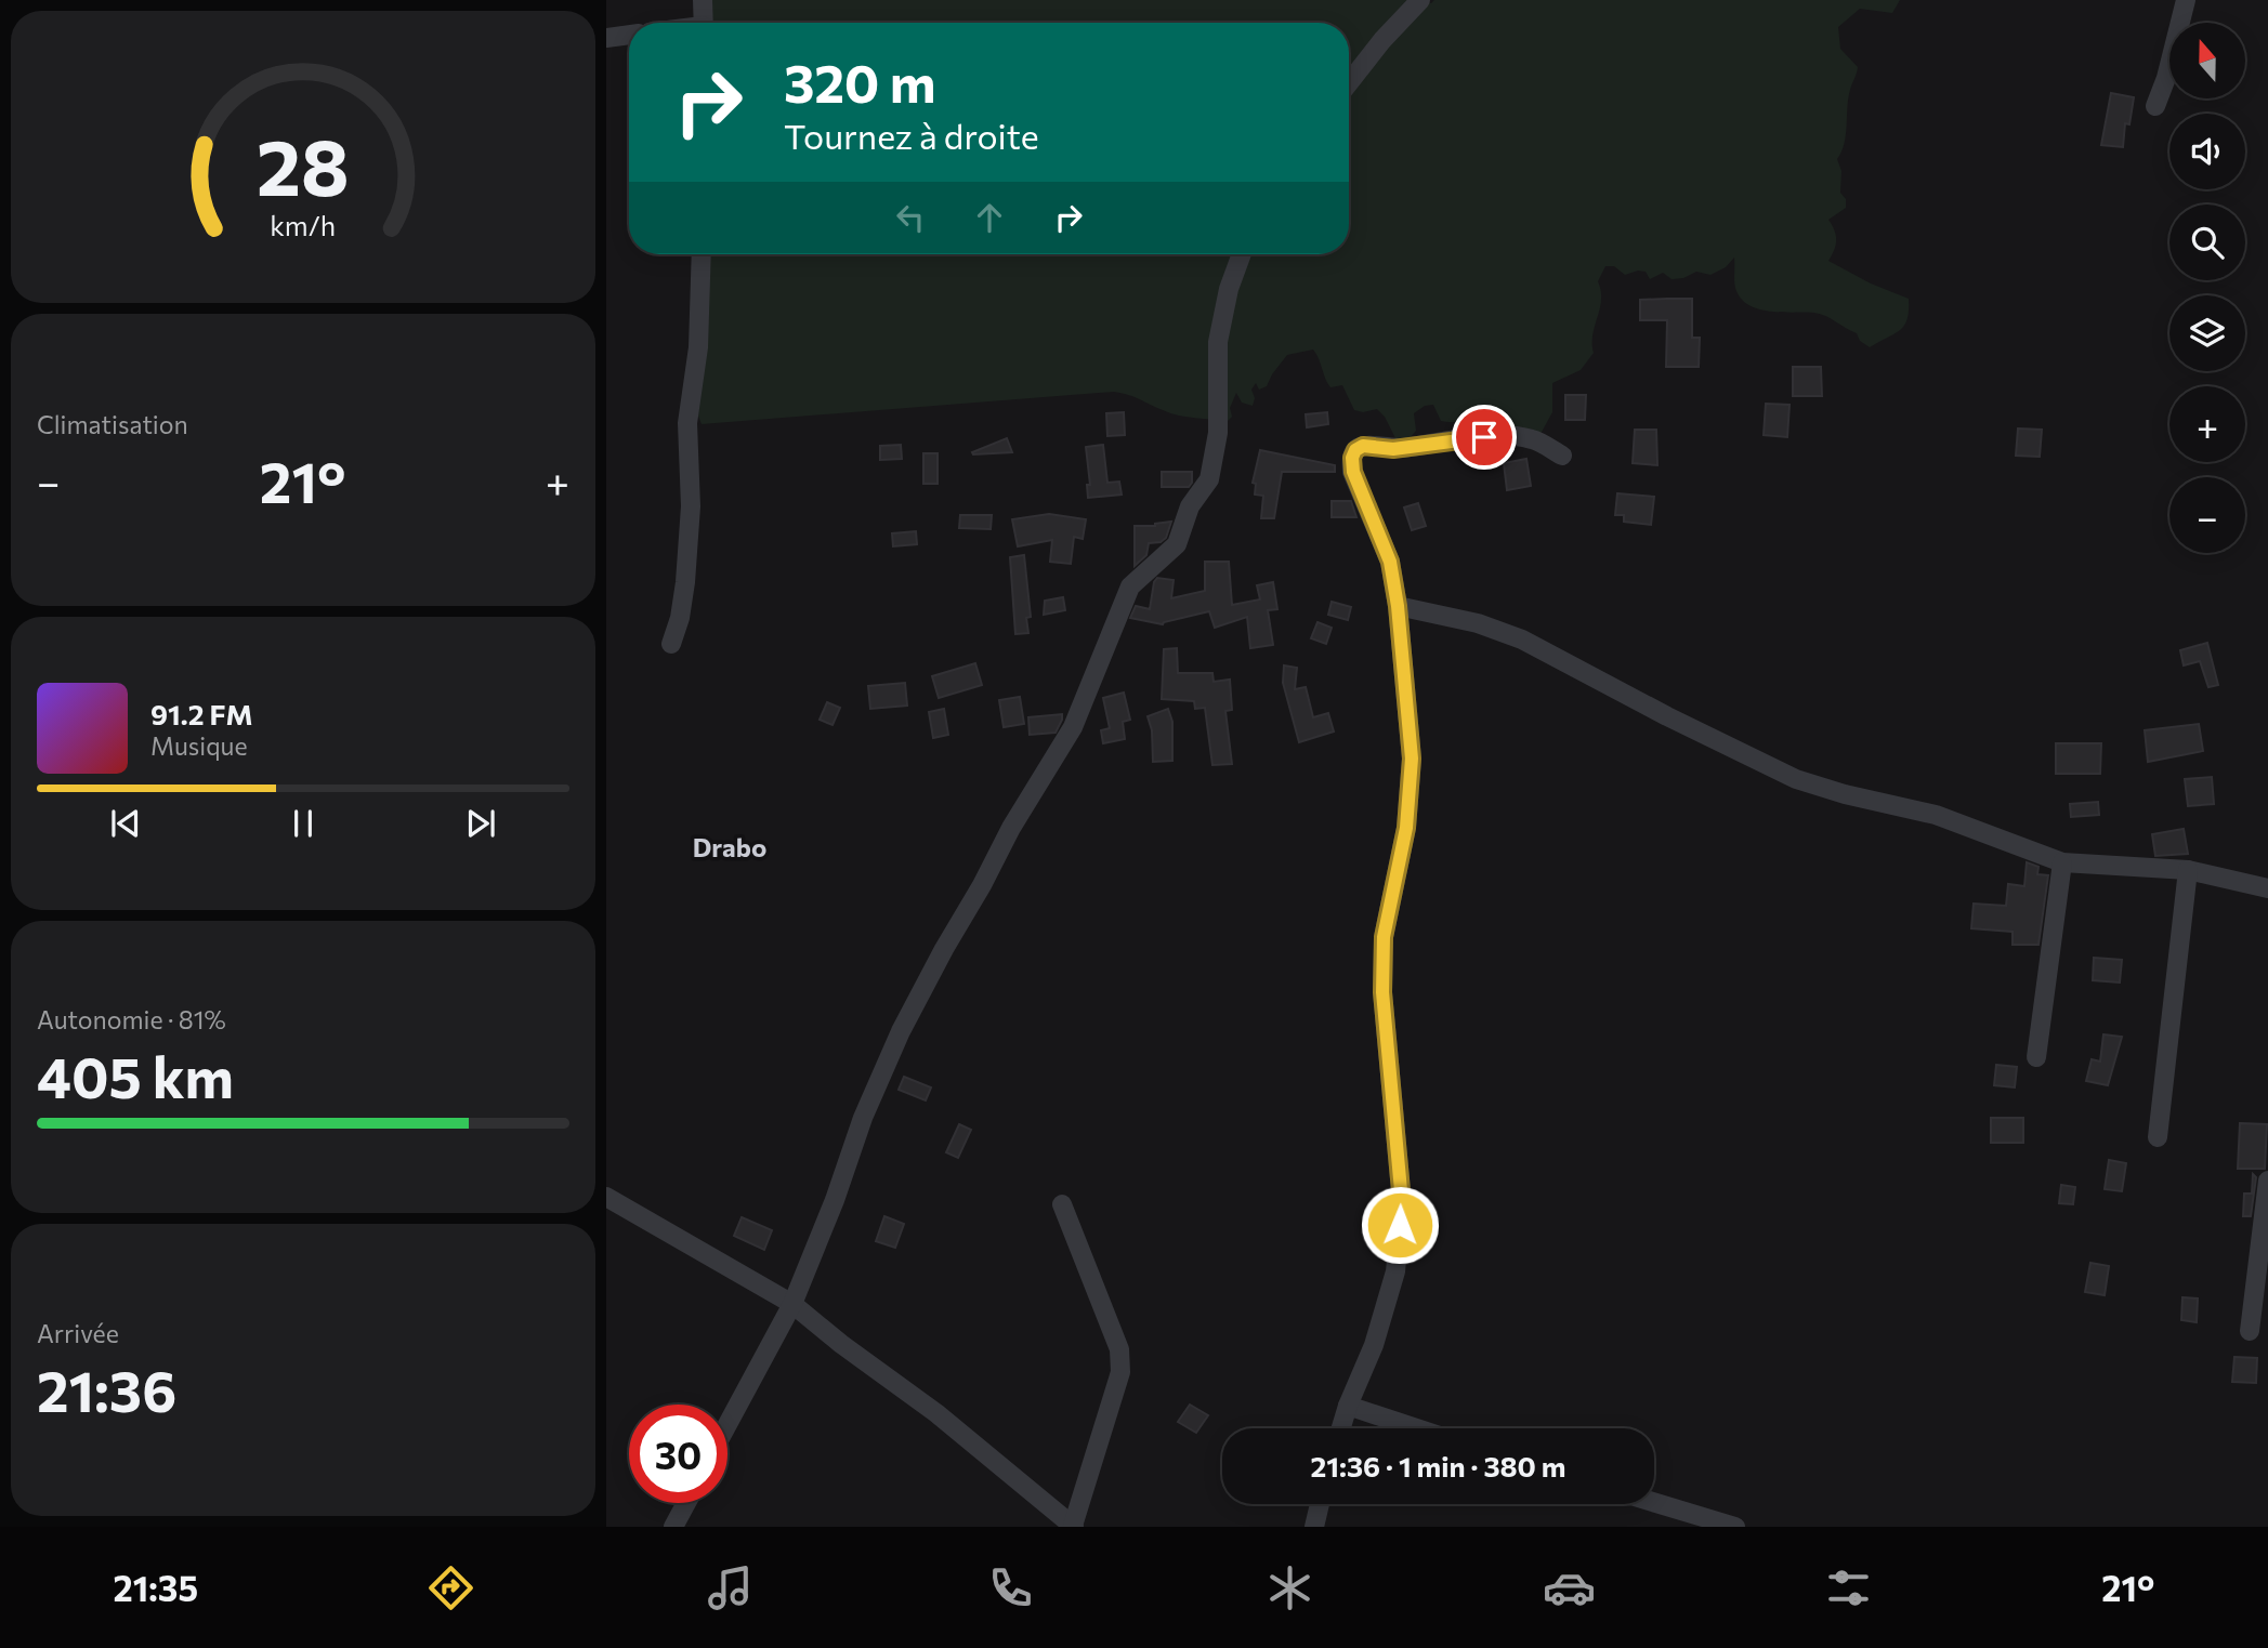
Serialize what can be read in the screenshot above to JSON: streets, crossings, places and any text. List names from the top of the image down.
{
  "districts": ["Drabo"],
  "north": "top",
  "page": {
    "map_buttons": ["+", "−"],
    "turn": ["320 m", "Tournez à droite"],
    "tile": [
      "Climatisation",
      ["Autonomie · 81%", "405 km"],
      ["Arrivée", "21:36"]
    ],
    "heat": ["−", "21°", "+"],
    "song": ["91.2 FM", "Musique"],
    "limit": "30",
    "trip": "21:36 · 1 min · 380 m",
    "tabs": ["21:35", "21°"],
    "gauge": ["28", "km/h"]
  }
}
